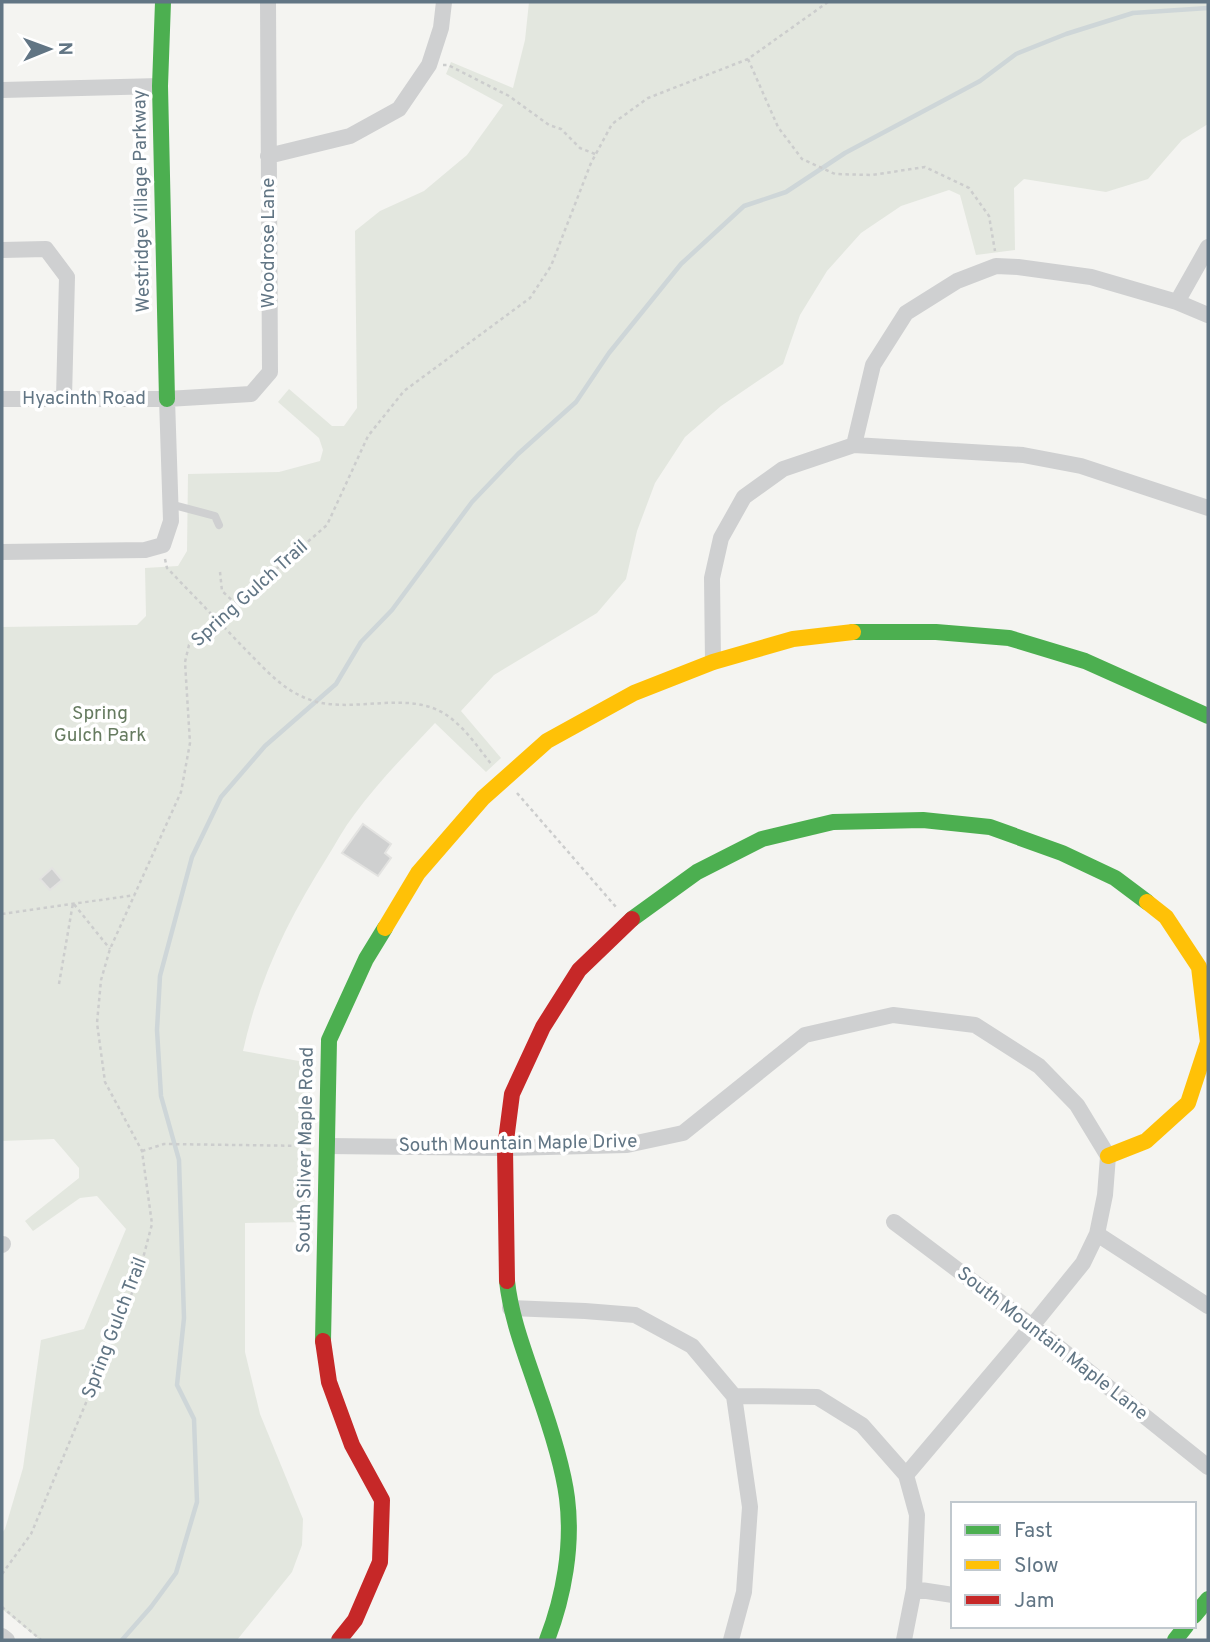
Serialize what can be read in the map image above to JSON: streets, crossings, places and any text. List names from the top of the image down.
{
  "streets": {
    "street": [
      "Westridge Village Parkway",
      "Woodrose Lane",
      "Hyacinth Road",
      "South Mountain Maple Drive",
      "South Silver Maple Road",
      "South Mountain Maple Lane"
    ],
    "path": ["Spring Gulch Trail"]
  },
  "crossings": [
    ["Westridge Village Parkway", "Woodrose Lane"],
    ["Westridge Village Parkway", "Hyacinth Road"],
    ["Woodrose Lane", "Hyacinth Road"],
    ["South Mountain Maple Drive", "South Silver Maple Road"]
  ],
  "parks": ["Spring Gulch Park"],
  "legend": ["Fast", "Slow", "Jam"],
  "north": "right"
}
